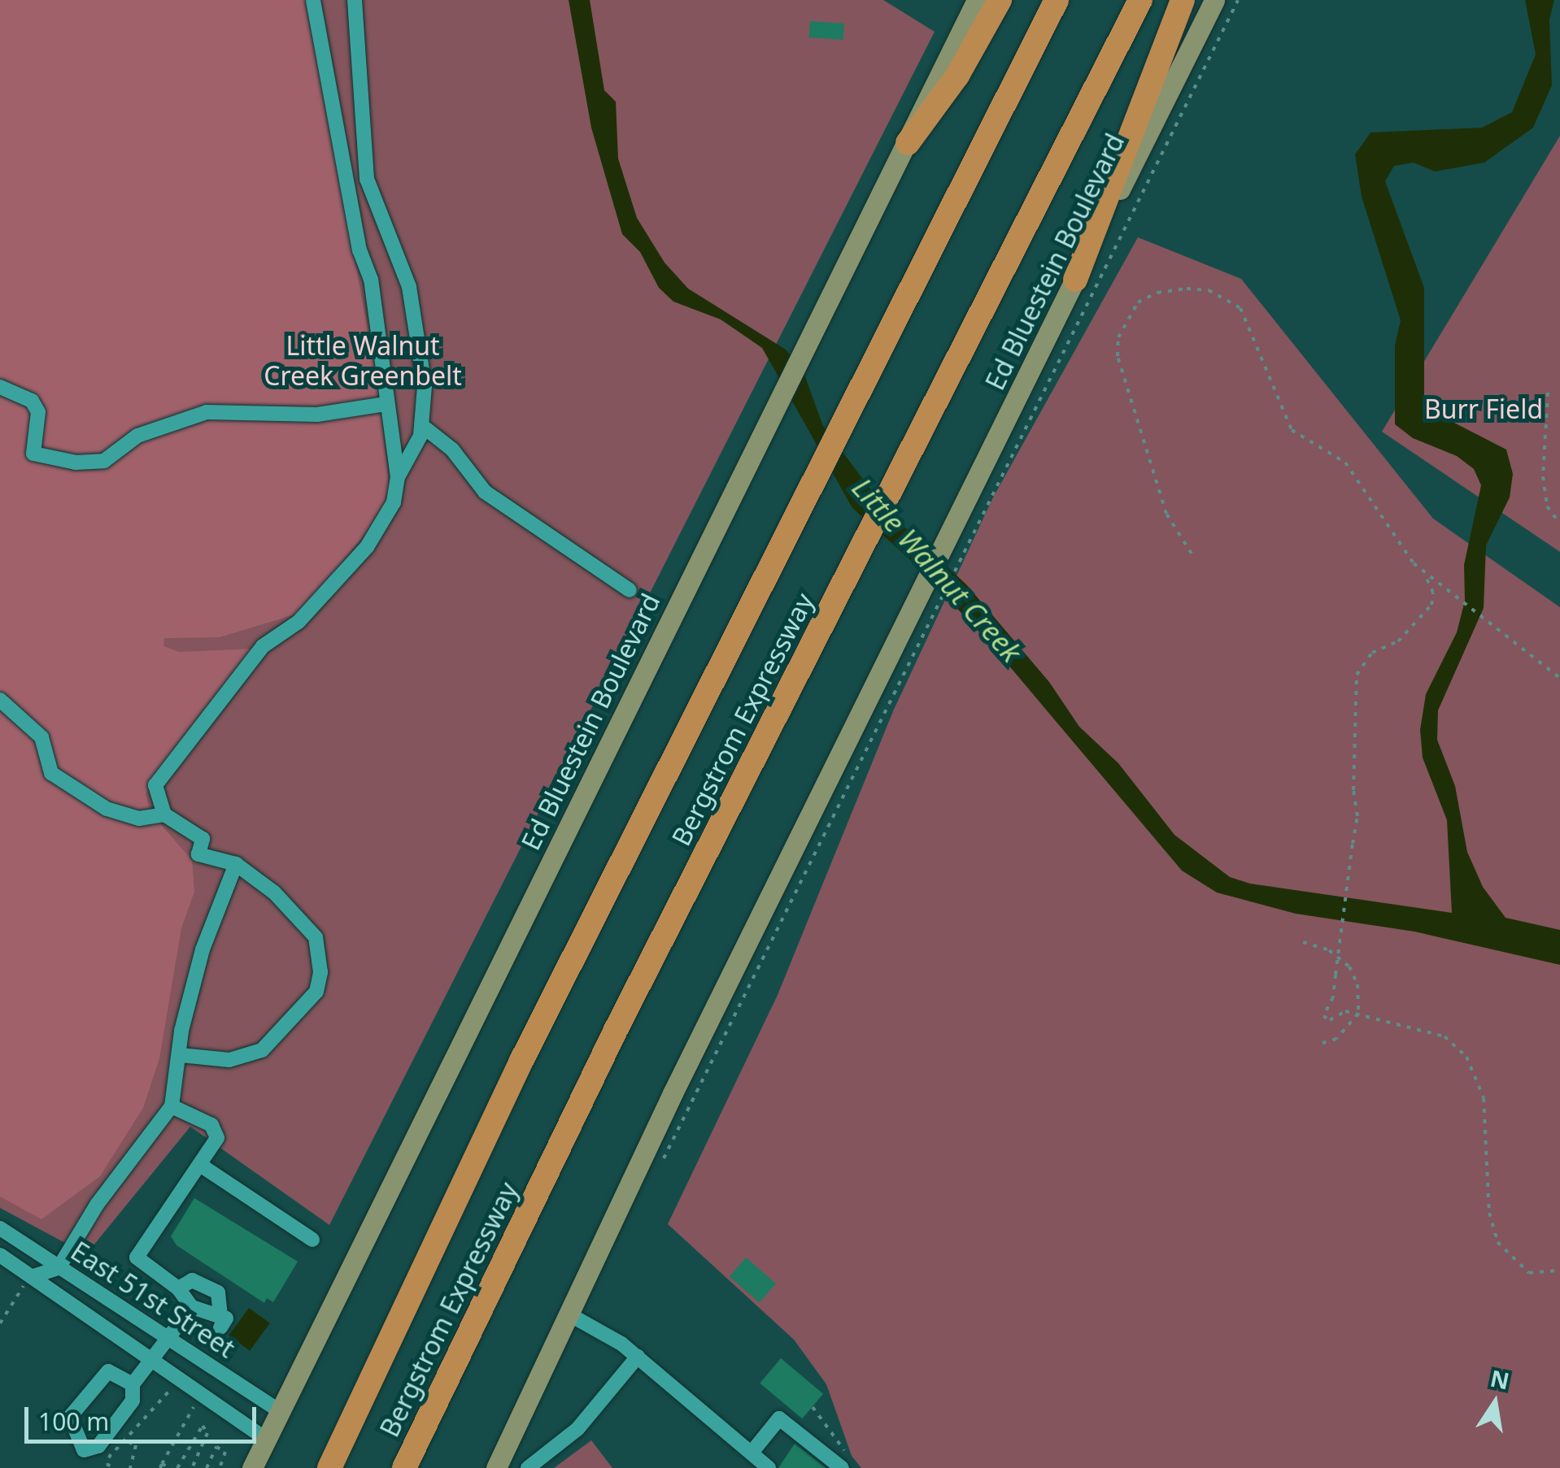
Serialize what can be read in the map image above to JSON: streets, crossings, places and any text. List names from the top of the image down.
{
  "streets": {
    "highway": ["Bergstrom Expressway"],
    "main road": ["Ed Bluestein Boulevard"],
    "street": ["East 51st Street"]
  },
  "crossings": [
    ["Ed Bluestein Boulevard", "East 51st Street"]
  ],
  "water": ["Little Walnut Creek"],
  "parks": ["Little Walnut Creek Greenbelt", "Burr Field"],
  "scale_bar": "100 m",
  "north": "top"
}
